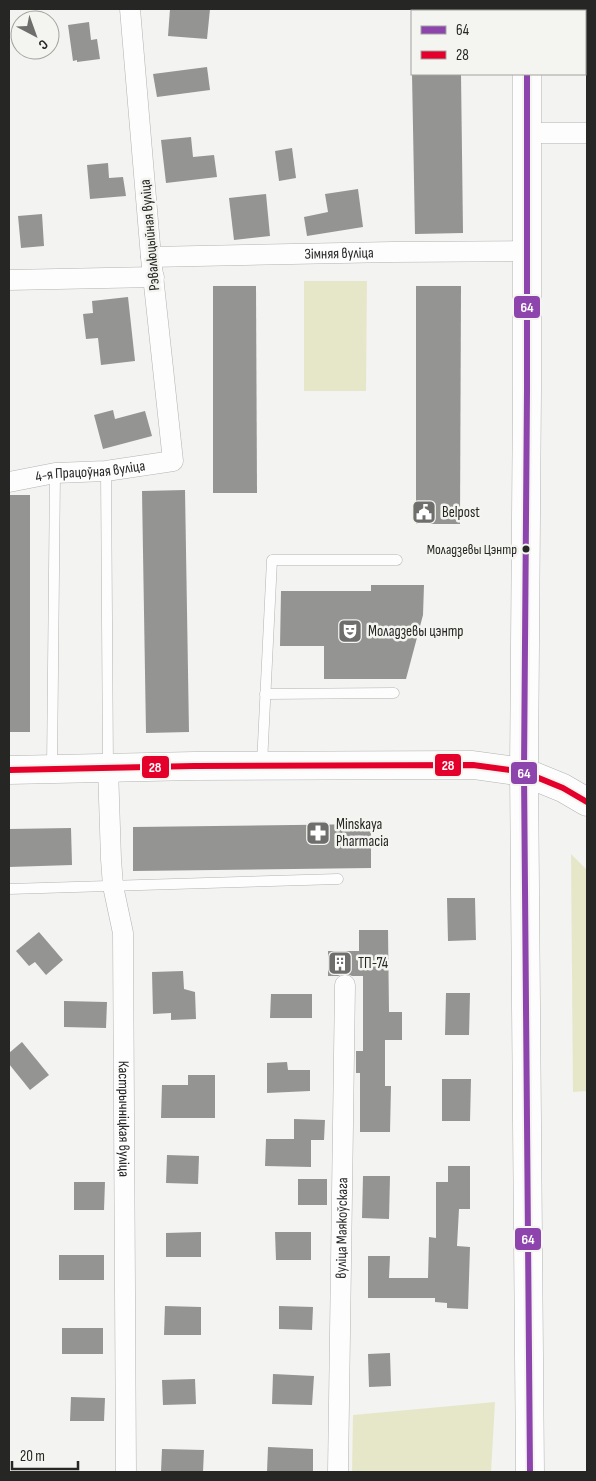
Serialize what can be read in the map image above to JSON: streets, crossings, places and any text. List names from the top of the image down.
{
  "streets": {
    "street": [
      "Рэвалюцыйная вуліца",
      "Зімняя вуліца",
      "4-я Працоўная вуліца",
      "Кастрычніцкая вуліца",
      "вуліца Маякоўскага"
    ]
  },
  "crossings": [
    ["Рэвалюцыйная вуліца", "Зімняя вуліца"],
    ["Рэвалюцыйная вуліца", "4-я Працоўная вуліца"]
  ],
  "places": {
    "public building": ["Belpost"],
    "other": ["Моладзевы Цэнтр"],
    "theatre": ["Моладзевы цэнтр"],
    "pharmacy": ["Minskaya Pharmacia"],
    "building": ["ТП-74"]
  },
  "lines": ["transit line 64", "transit line 28"],
  "legend": ["64", "28"],
  "scale_bar": "20 m",
  "north": "bottom right"
}
